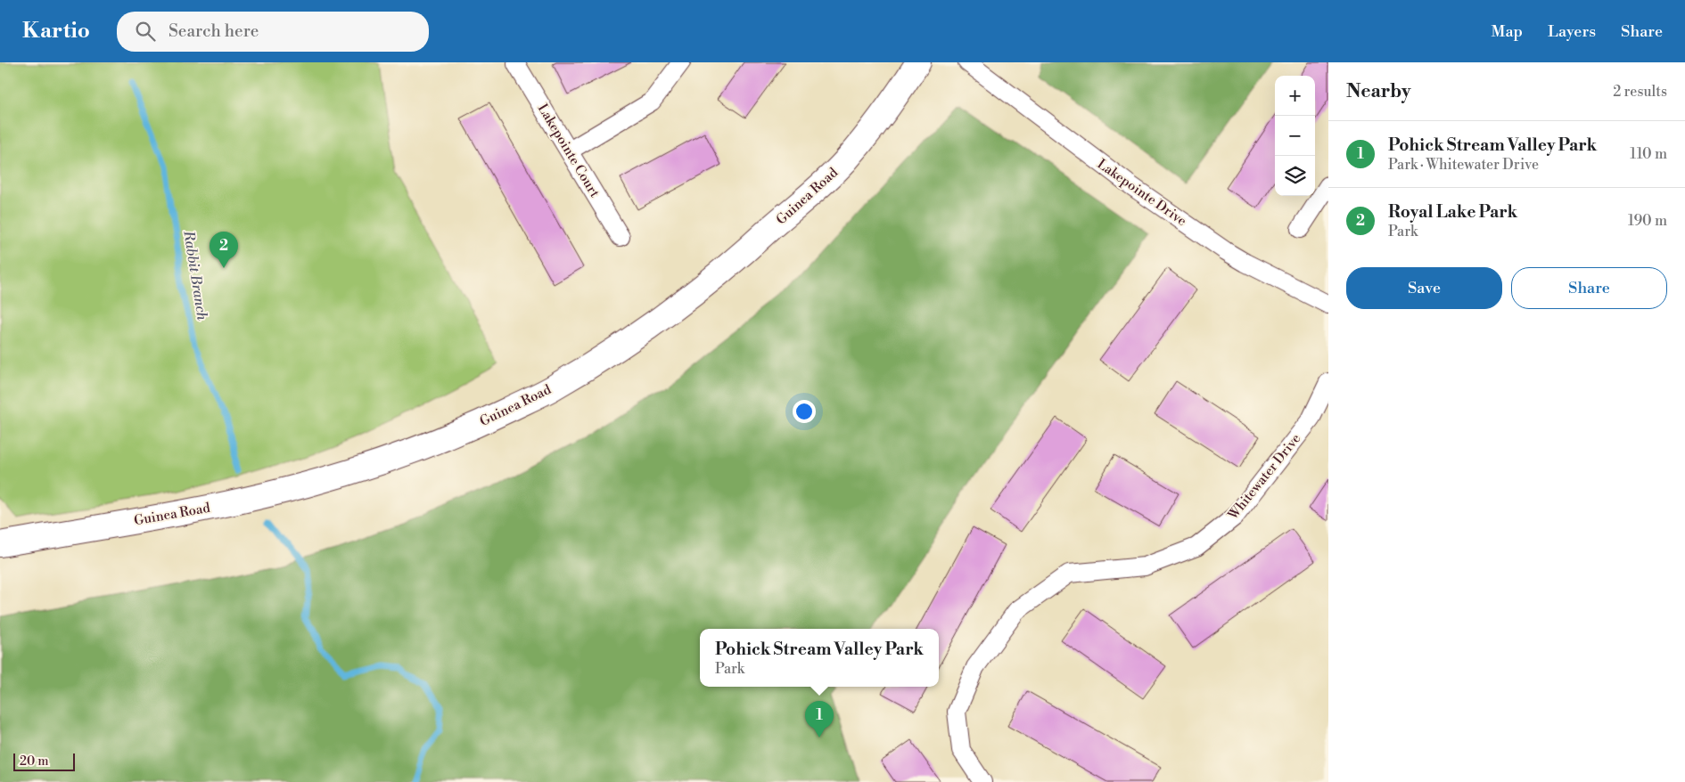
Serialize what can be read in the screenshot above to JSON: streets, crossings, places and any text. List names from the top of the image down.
{
  "streets": {
    "main road": ["Guinea Road"],
    "street": ["Lakepointe Court", "Lakepointe Drive", "Whitewater Drive"]
  },
  "water": ["Rabbit Branch"],
  "scale_bar": "20 m",
  "page": {
    "header": "Kartio",
    "search": "Search here",
    "nav": ["Map", "Layers", "Share"],
    "heading": ["Nearby", "2 results"],
    "map_buttons": ["+", "−"],
    "list": [
      {
        "mark": "1",
        "name": "Pohick Stream Valley Park",
        "note": "Park · Whitewater Drive",
        "value": "110 m"
      },
      {
        "mark": "2",
        "name": "Royal Lake Park",
        "note": "Park",
        "value": "190 m"
      }
    ],
    "pins": ["2", "1"],
    "buttons": ["Save", "Share"],
    "popup": ["Pohick Stream Valley Park", "Park"],
    "scale": "20 m"
  }
}
